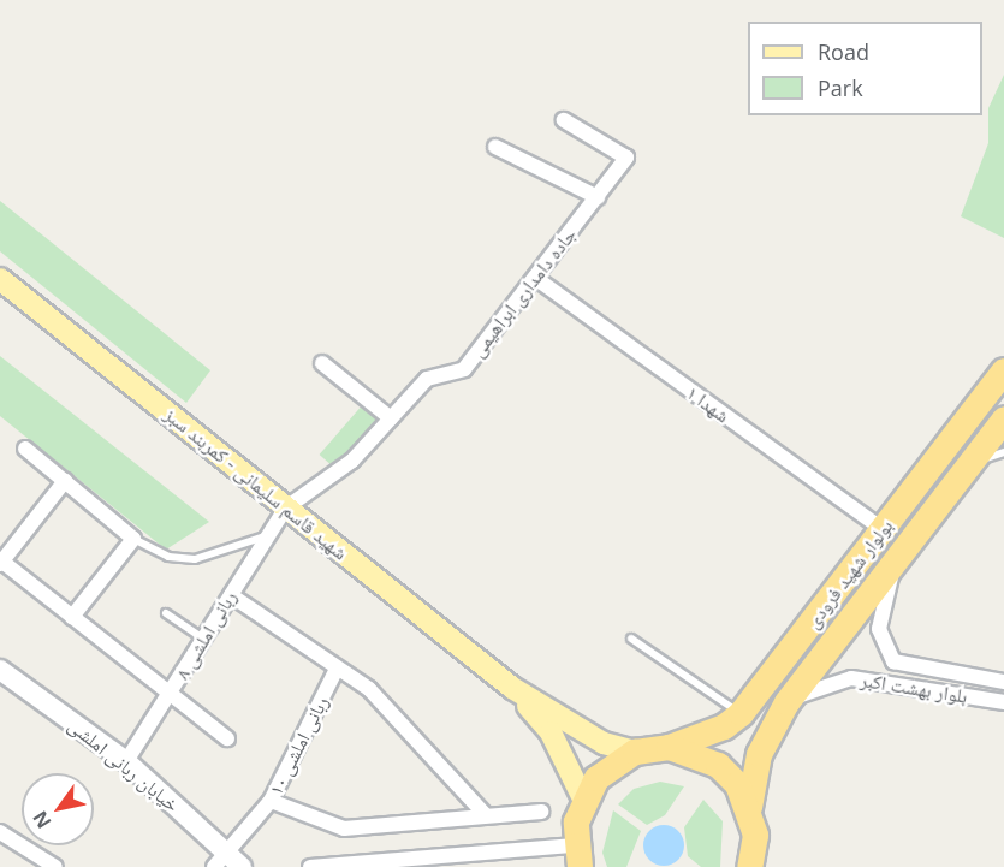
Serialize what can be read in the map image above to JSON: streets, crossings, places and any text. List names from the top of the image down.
{
  "streets": {
    "highway": ["بولوار شهید فرودی"],
    "main road": ["شهید قاسم سلیمانی - کمربند سبز"],
    "street": [
      "جاده دامداری ابراهیمی",
      "شهدا ۱",
      "ربانی املشی ۸",
      "بلوار بهشت اکبر",
      "ربانی املشی ۱۰",
      "خیابان ربانی املشی"
    ]
  },
  "crossings": [
    ["جاده دامداری ابراهیمی", "شهدا ۱"],
    ["جاده دامداری ابراهیمی", "شهید قاسم سلیمانی - کمربند سبز"],
    ["جاده دامداری ابراهیمی", "ربانی املشی ۸"],
    ["شهدا ۱", "بولوار شهید فرودی"],
    ["شهید قاسم سلیمانی - کمربند سبز", "ربانی املشی ۸"],
    ["بولوار شهید فرودی", "بلوار بهشت اکبر"],
    ["ربانی املشی ۸", "خیابان ربانی املشی"],
    ["ربانی املشی ۱۰", "خیابان ربانی املشی"]
  ],
  "legend": ["Road", "Park"],
  "north": "bottom left"
}
